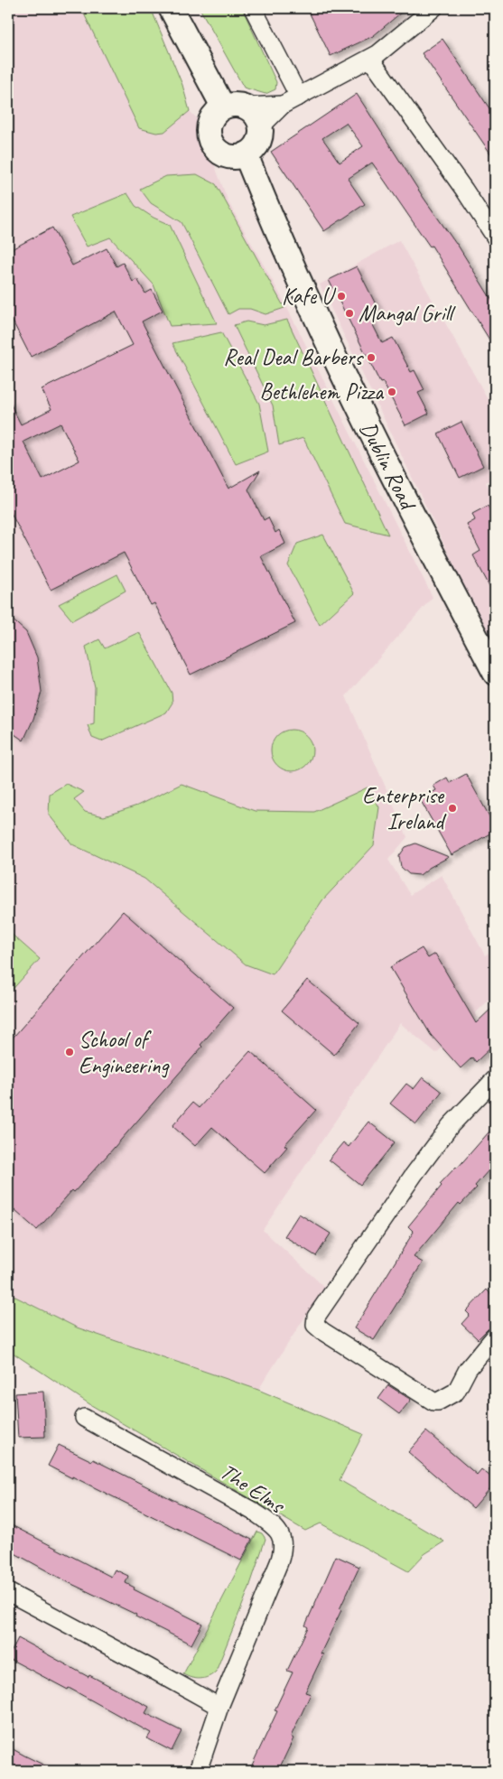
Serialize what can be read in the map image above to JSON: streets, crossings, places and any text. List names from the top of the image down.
{
  "streets": {
    "main road": ["Dublin Road"],
    "street": ["The Elms"]
  },
  "places": [
    "Kafe U",
    "Mangal Grill",
    "Real Deal Barbers",
    "Bethlehem Pizza",
    "Enterprise Ireland",
    "School of Engineering"
  ]
}
